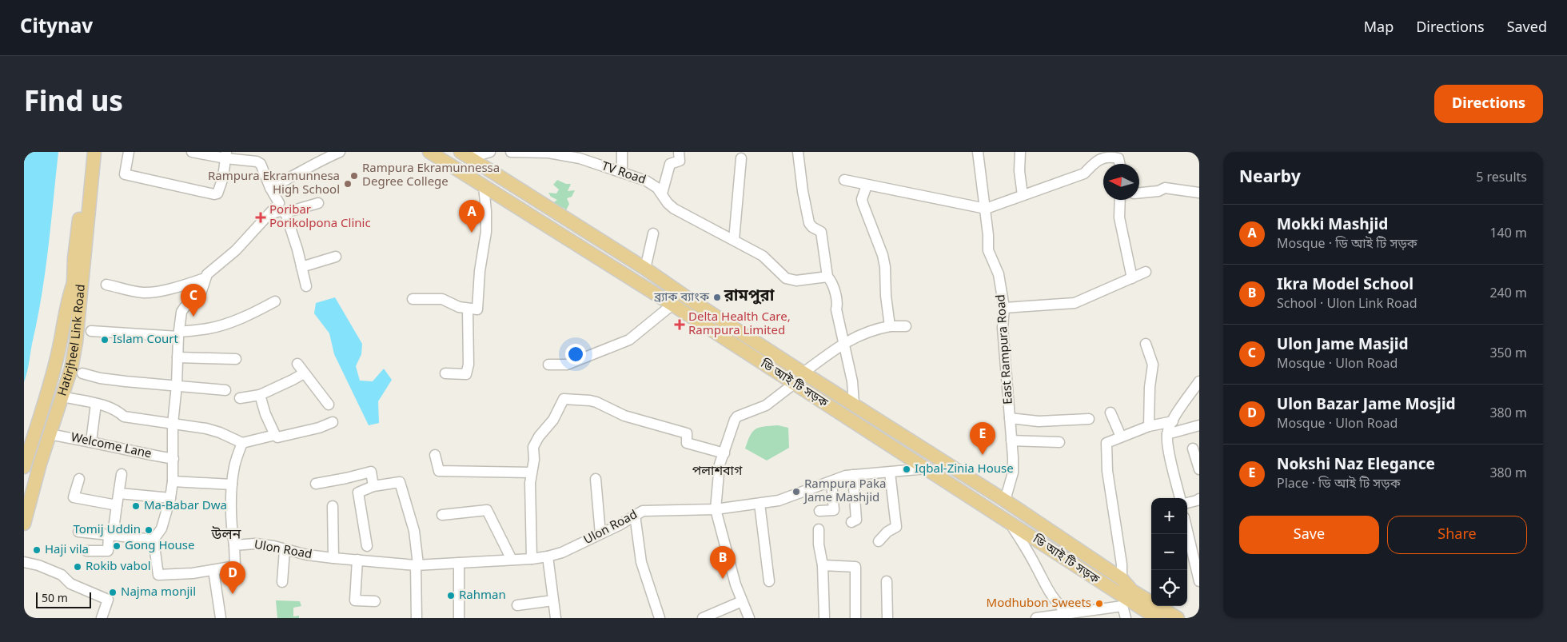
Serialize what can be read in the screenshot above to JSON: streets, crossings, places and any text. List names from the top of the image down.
{
  "streets": {
    "main road": ["Hatirjheel Link Road", "ডি আই টি সড়ক"],
    "street": [
      "TV Road",
      "East Rampura Road",
      "Welcome Lane",
      "Ulon Road"
    ]
  },
  "crossings": [
    ["Hatirjheel Link Road", "Welcome Lane"],
    ["East Rampura Road", "ডি আই টি সড়ক"],
    ["ডি আই টি সড়ক", "Ulon Road"]
  ],
  "districts": ["রামপুরা", "পলাশবাগ", "উলন"],
  "places": {
    "other": [
      "Rampura Ekramunnessa Degree College",
      "Rampura Ekramunnesa High School",
      "ব্র্যাক ব্যাংক",
      "Islam Court",
      "Iqbal-Zinia House",
      "Rampura Paka Jame Mashjid",
      "Ma-Babar Dwa",
      "Tomij Uddin",
      "Gong House",
      "Haji vila",
      "Rokib vabol",
      "Najma monjil",
      "Rahman",
      "Modhubon Sweets"
    ],
    "health": ["Poribar Porikolpona Clinic", "Delta Health Care, Rampura Limited"]
  },
  "scale_bar": "50 m",
  "north": "left",
  "page": {
    "header": "Citynav",
    "nav": ["Map", "Directions", "Saved"],
    "buttons": [
      "Directions",
      ["Save", "Share"]
    ],
    "title": "Find us",
    "heading": ["Nearby", "5 results"],
    "pins": [
      "A",
      "C",
      "E",
      "B",
      "D"
    ],
    "list": [
      {
        "mark": "A",
        "name": "Mokki Mashjid",
        "note": "Mosque · ডি আই টি সড়ক",
        "value": "140 m"
      },
      {
        "mark": "B",
        "name": "Ikra Model School",
        "note": "School · Ulon Link Road",
        "value": "240 m"
      },
      {
        "mark": "C",
        "name": "Ulon Jame Masjid",
        "note": "Mosque · Ulon Road",
        "value": "350 m"
      },
      {
        "mark": "D",
        "name": "Ulon Bazar Jame Mosjid",
        "note": "Mosque · Ulon Road",
        "value": "380 m"
      },
      {
        "mark": "E",
        "name": "Nokshi Naz Elegance",
        "note": "Place · ডি আই টি সড়ক",
        "value": "380 m"
      }
    ],
    "map_buttons": ["+", "−"],
    "scale": "50 m"
  }
}
